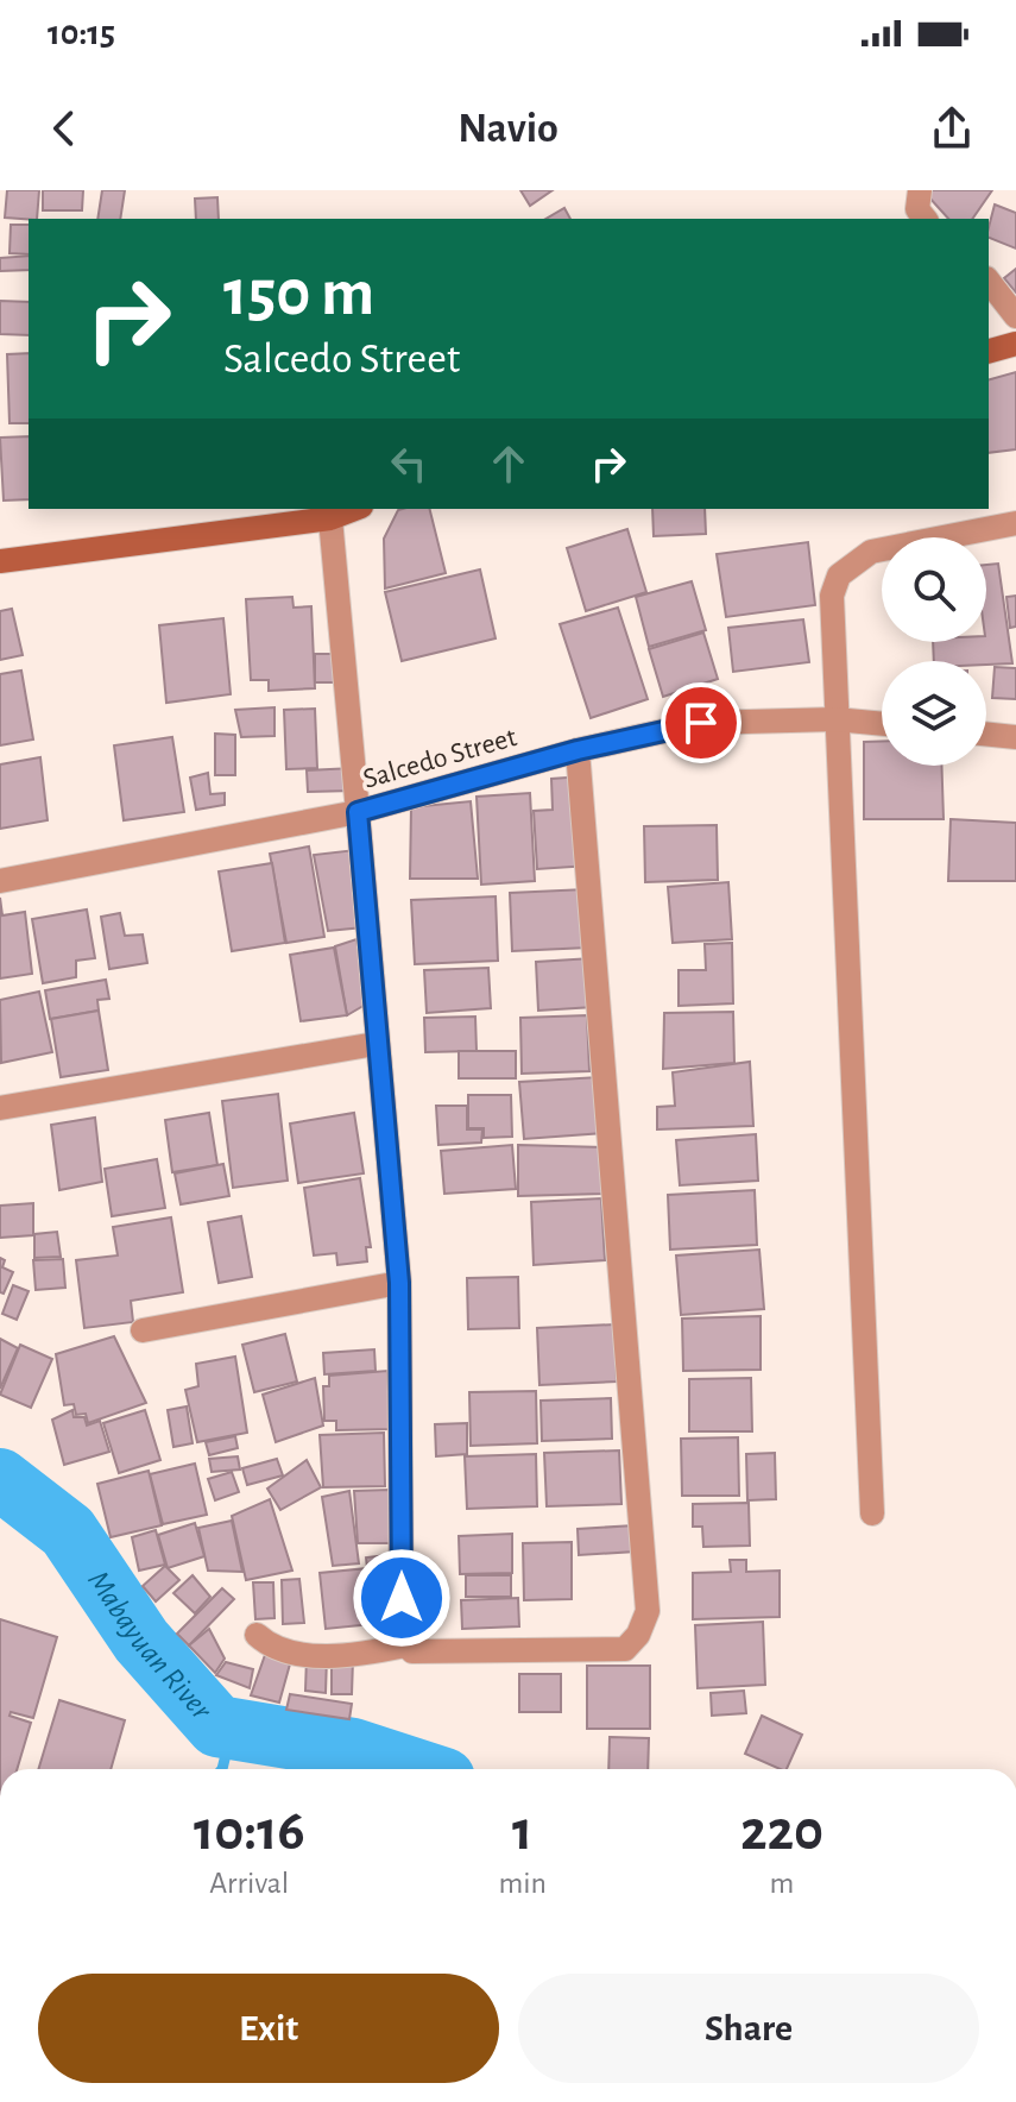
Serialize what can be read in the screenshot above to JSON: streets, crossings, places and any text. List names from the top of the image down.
{
  "streets": {
    "street": ["Salcedo Street"]
  },
  "water": ["Mabayuan River"],
  "page": {
    "status": "10:15",
    "header": "Navio",
    "turn": ["150 m", "Salcedo Street"],
    "eta": [
      "10:16",
      "Arrival",
      "1",
      "min",
      "220",
      "m"
    ],
    "buttons": ["Exit", "Share"]
  }
}
